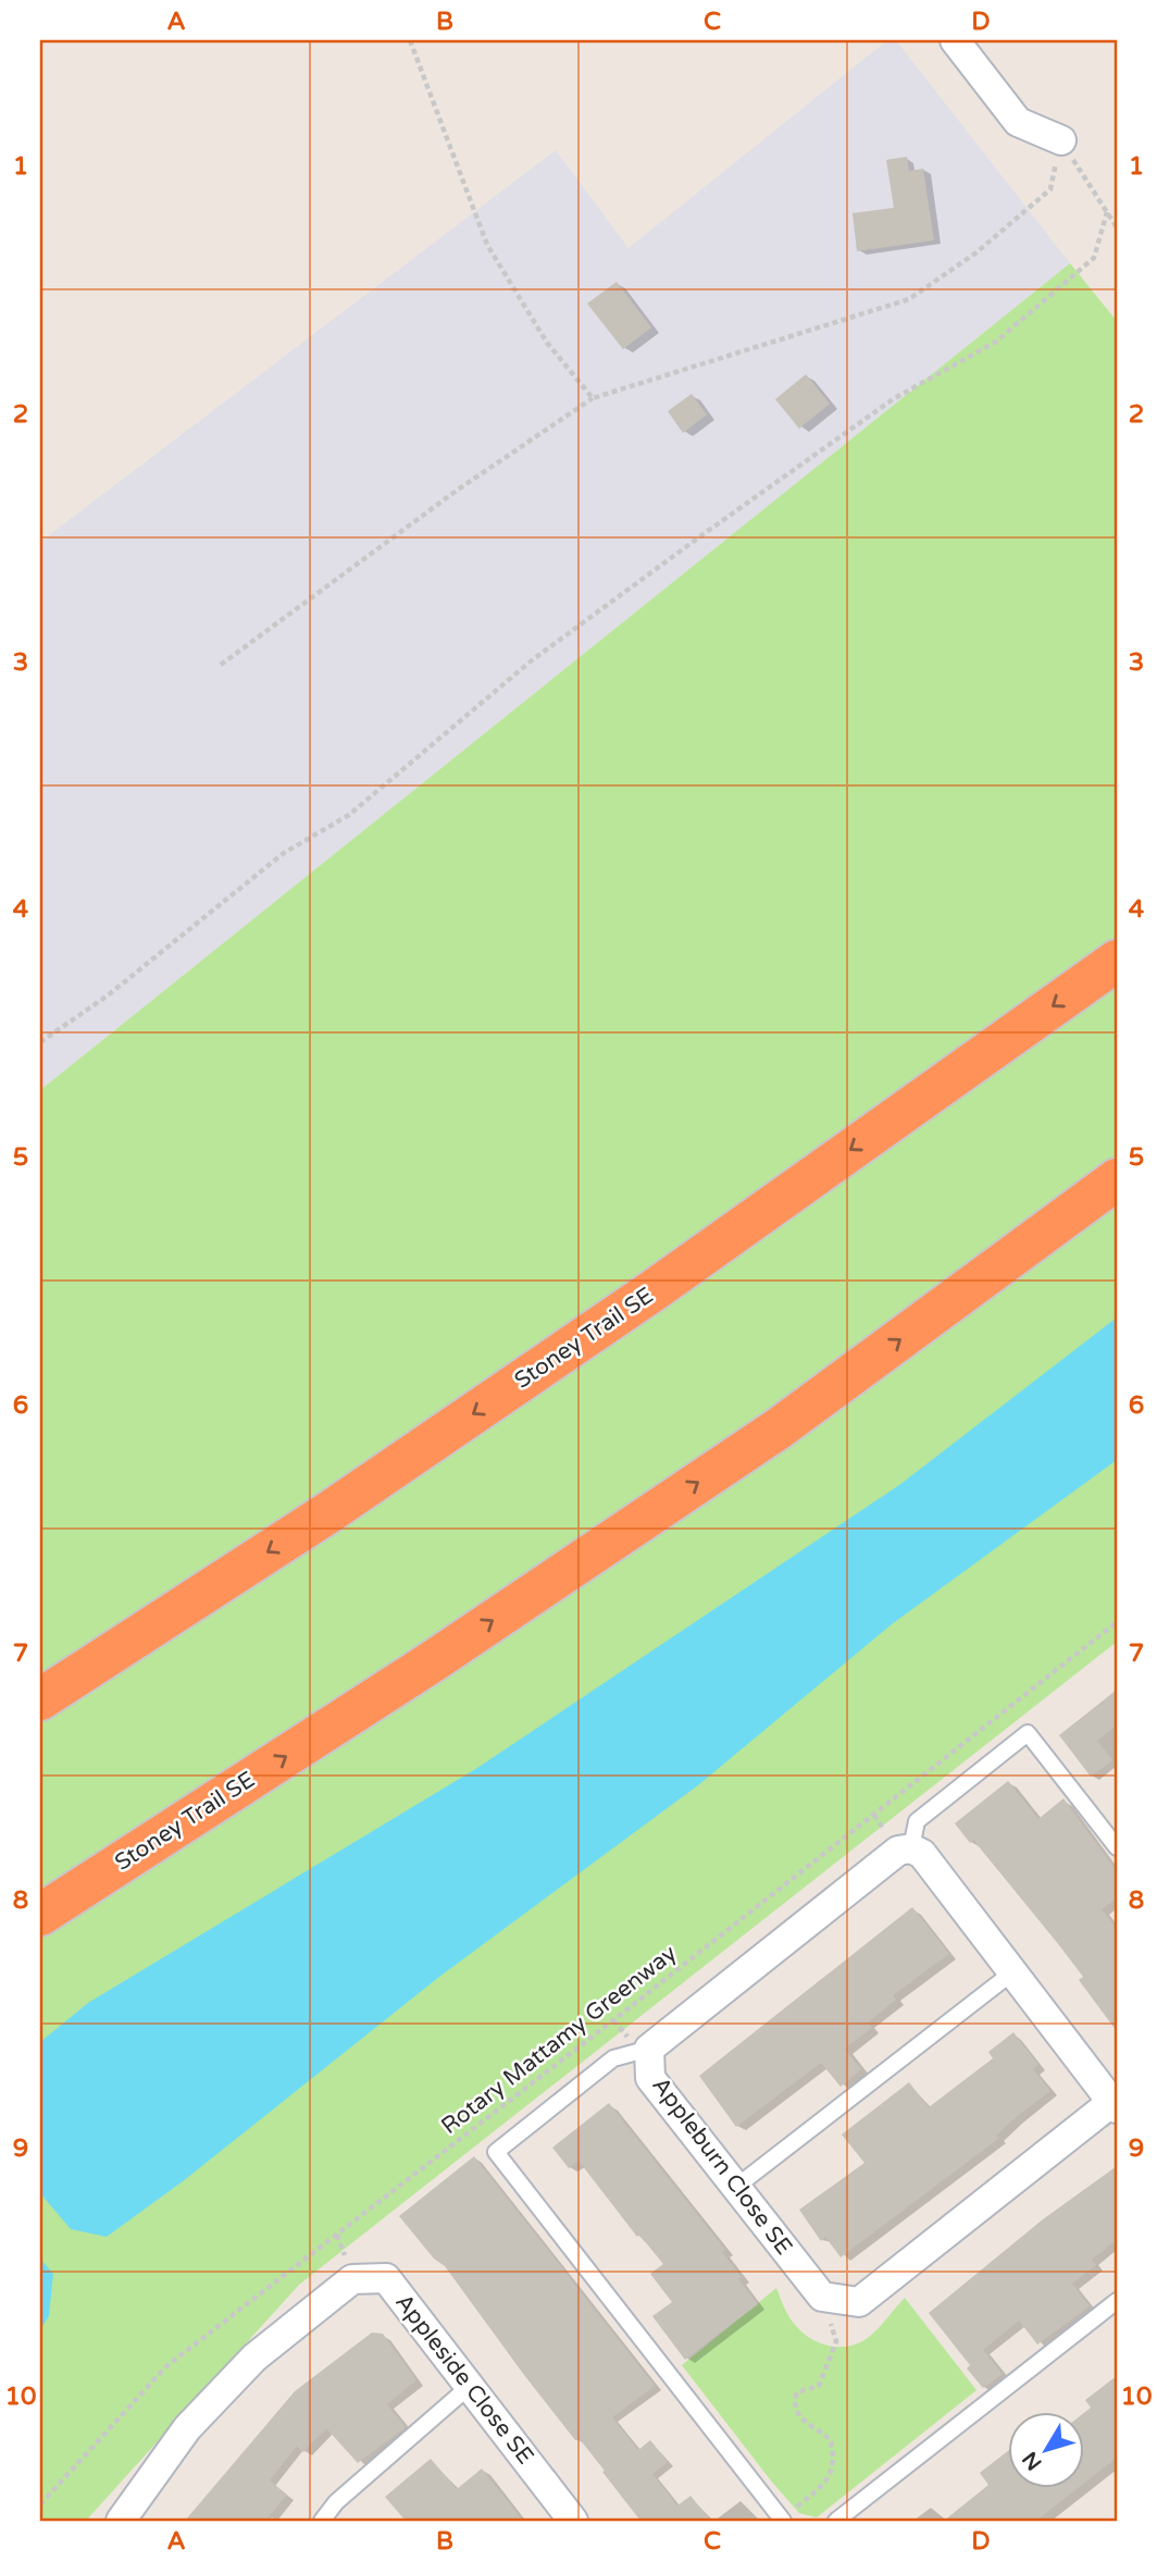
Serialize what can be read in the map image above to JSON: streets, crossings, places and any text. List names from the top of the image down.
{
  "streets": {
    "highway": ["Stoney Trail SE"],
    "street": ["Appleburn Close SE", "Appleside Close SE"],
    "path": ["Rotary Mattamy Greenway"]
  },
  "north": "bottom left",
  "grid": {
    "columns": [
      "A",
      "B",
      "C",
      "D"
    ],
    "rows": [
      "1",
      "2",
      "3",
      "4",
      "5",
      "6",
      "7",
      "8",
      "9",
      "10"
    ]
  }
}
